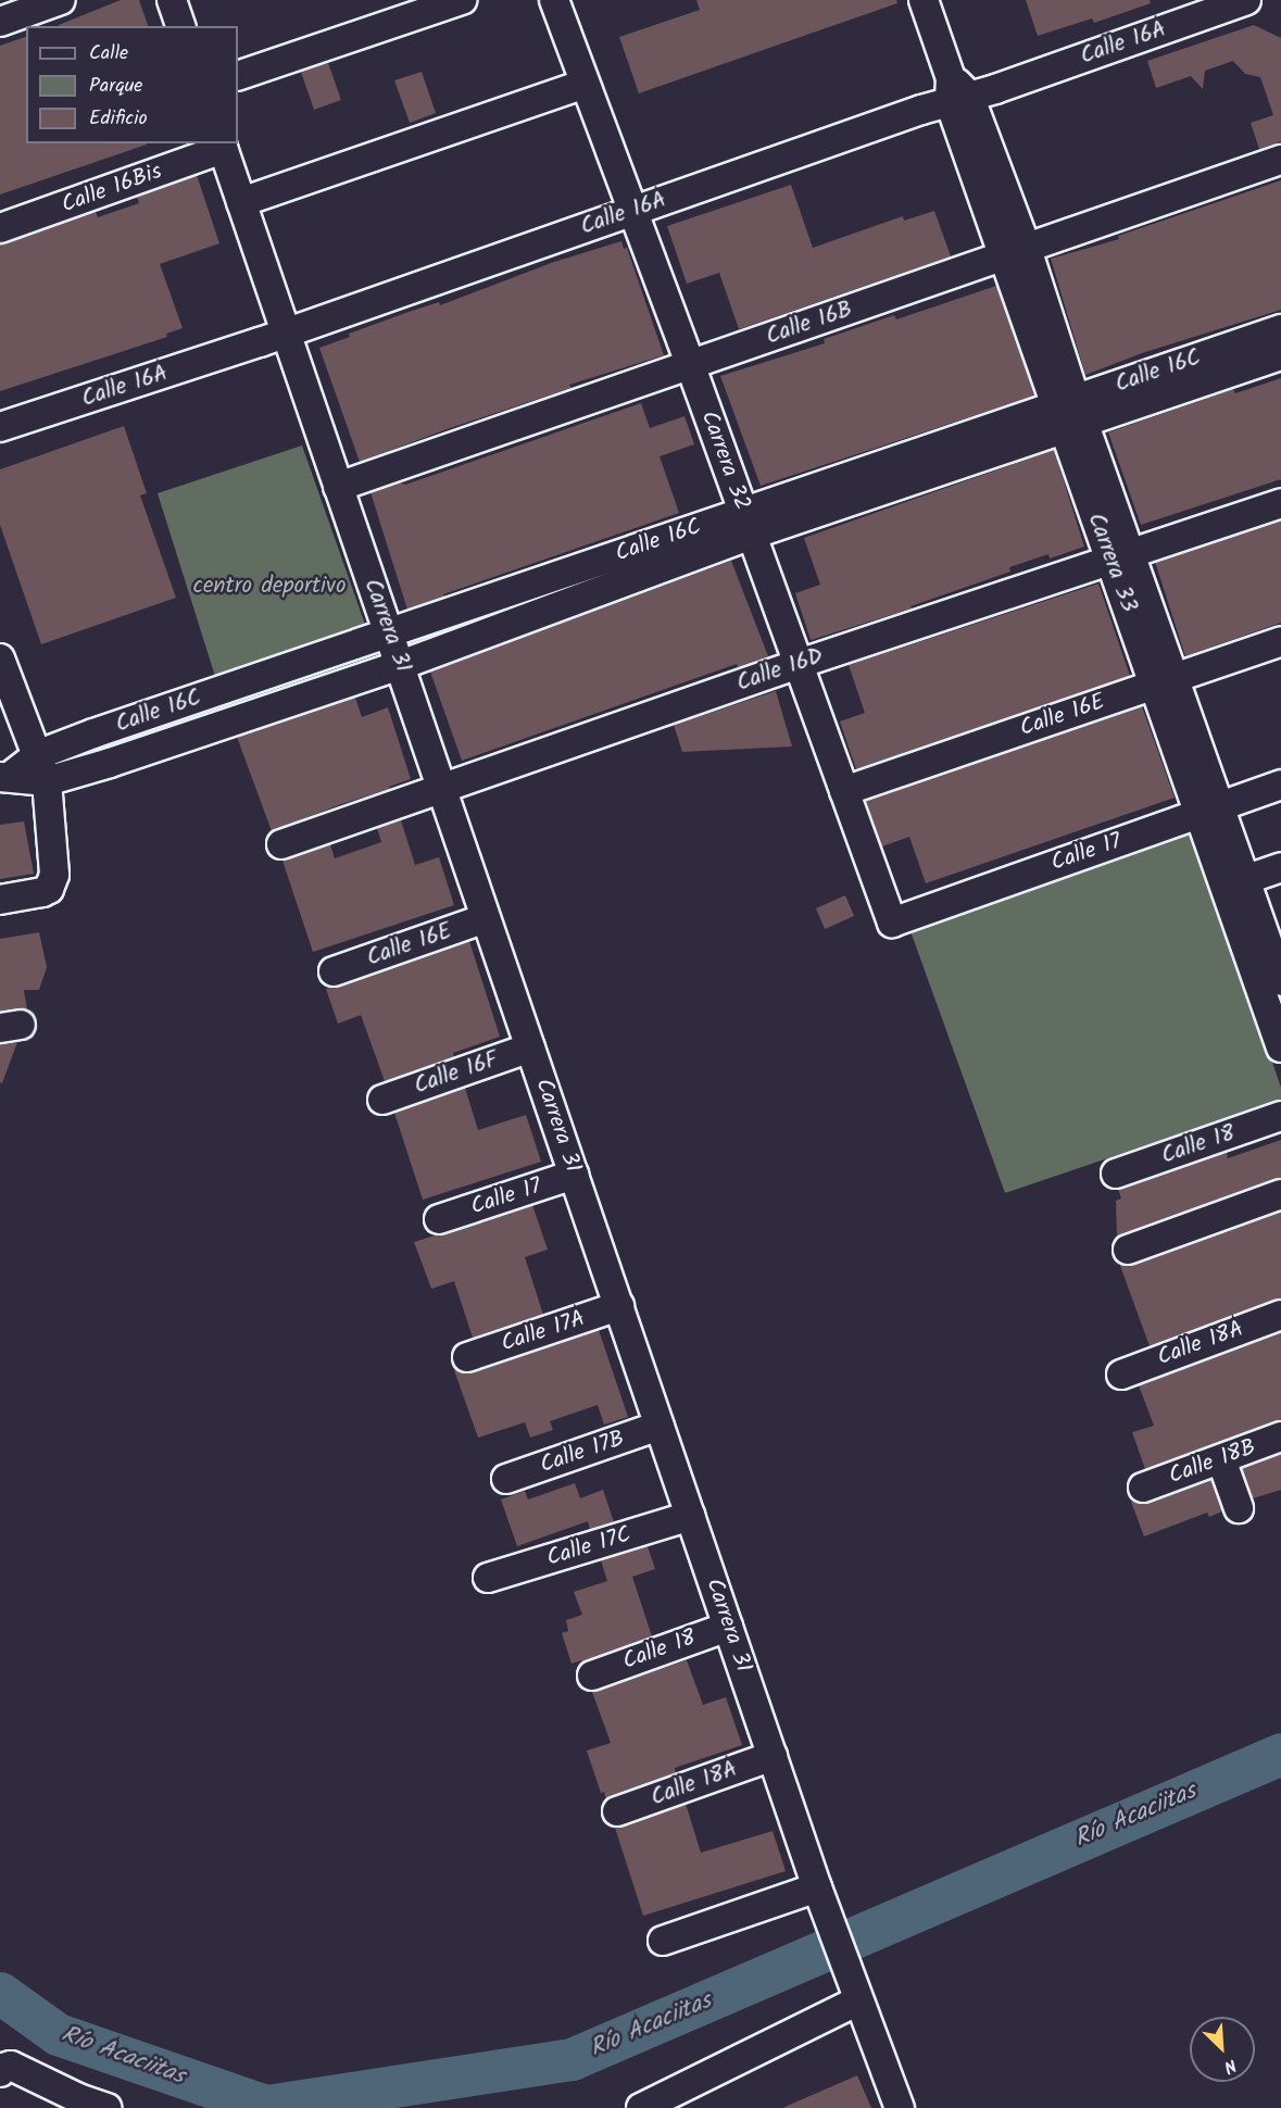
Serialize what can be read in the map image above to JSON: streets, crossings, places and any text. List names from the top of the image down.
{
  "streets": {
    "street": [
      "Calle 16A",
      "Calle 16Bis",
      "Calle 16B",
      "Calle 16C",
      "Carrera 32",
      "Carrera 33",
      "Carrera 31",
      "Calle 16D",
      "Calle 16E",
      "Calle 17",
      "Calle 16F",
      "Calle 18",
      "Calle 17A",
      "Calle 18A",
      "Calle 17B",
      "Calle 18B",
      "Calle 17C"
    ]
  },
  "crossings": [
    ["Calle 16A", "Carrera 32"],
    ["Calle 16A", "Carrera 33"],
    ["Calle 16A", "Carrera 31"],
    ["Calle 16Bis", "Carrera 31"],
    ["Calle 16B", "Carrera 32"],
    ["Calle 16B", "Carrera 33"],
    ["Calle 16B", "Carrera 31"],
    ["Calle 16C", "Carrera 32"],
    ["Calle 16C", "Carrera 33"],
    ["Calle 16C", "Carrera 31"],
    ["Carrera 32", "Calle 16D"],
    ["Carrera 32", "Calle 16E"],
    ["Carrera 32", "Calle 17"],
    ["Carrera 33", "Calle 16D"],
    ["Carrera 33", "Calle 16E"],
    ["Carrera 33", "Calle 17"],
    ["Carrera 31", "Calle 16D"],
    ["Carrera 31", "Calle 16E"],
    ["Carrera 31", "Calle 17"],
    ["Carrera 31", "Calle 16F"],
    ["Carrera 31", "Calle 18"],
    ["Carrera 31", "Calle 17A"],
    ["Carrera 31", "Calle 18A"],
    ["Carrera 31", "Calle 17B"],
    ["Carrera 31", "Calle 17C"]
  ],
  "water": ["Río Acaciitas"],
  "parks": ["centro deportivo"],
  "legend": ["Calle", "Parque", "Edificio"],
  "north": "bottom right"
}
